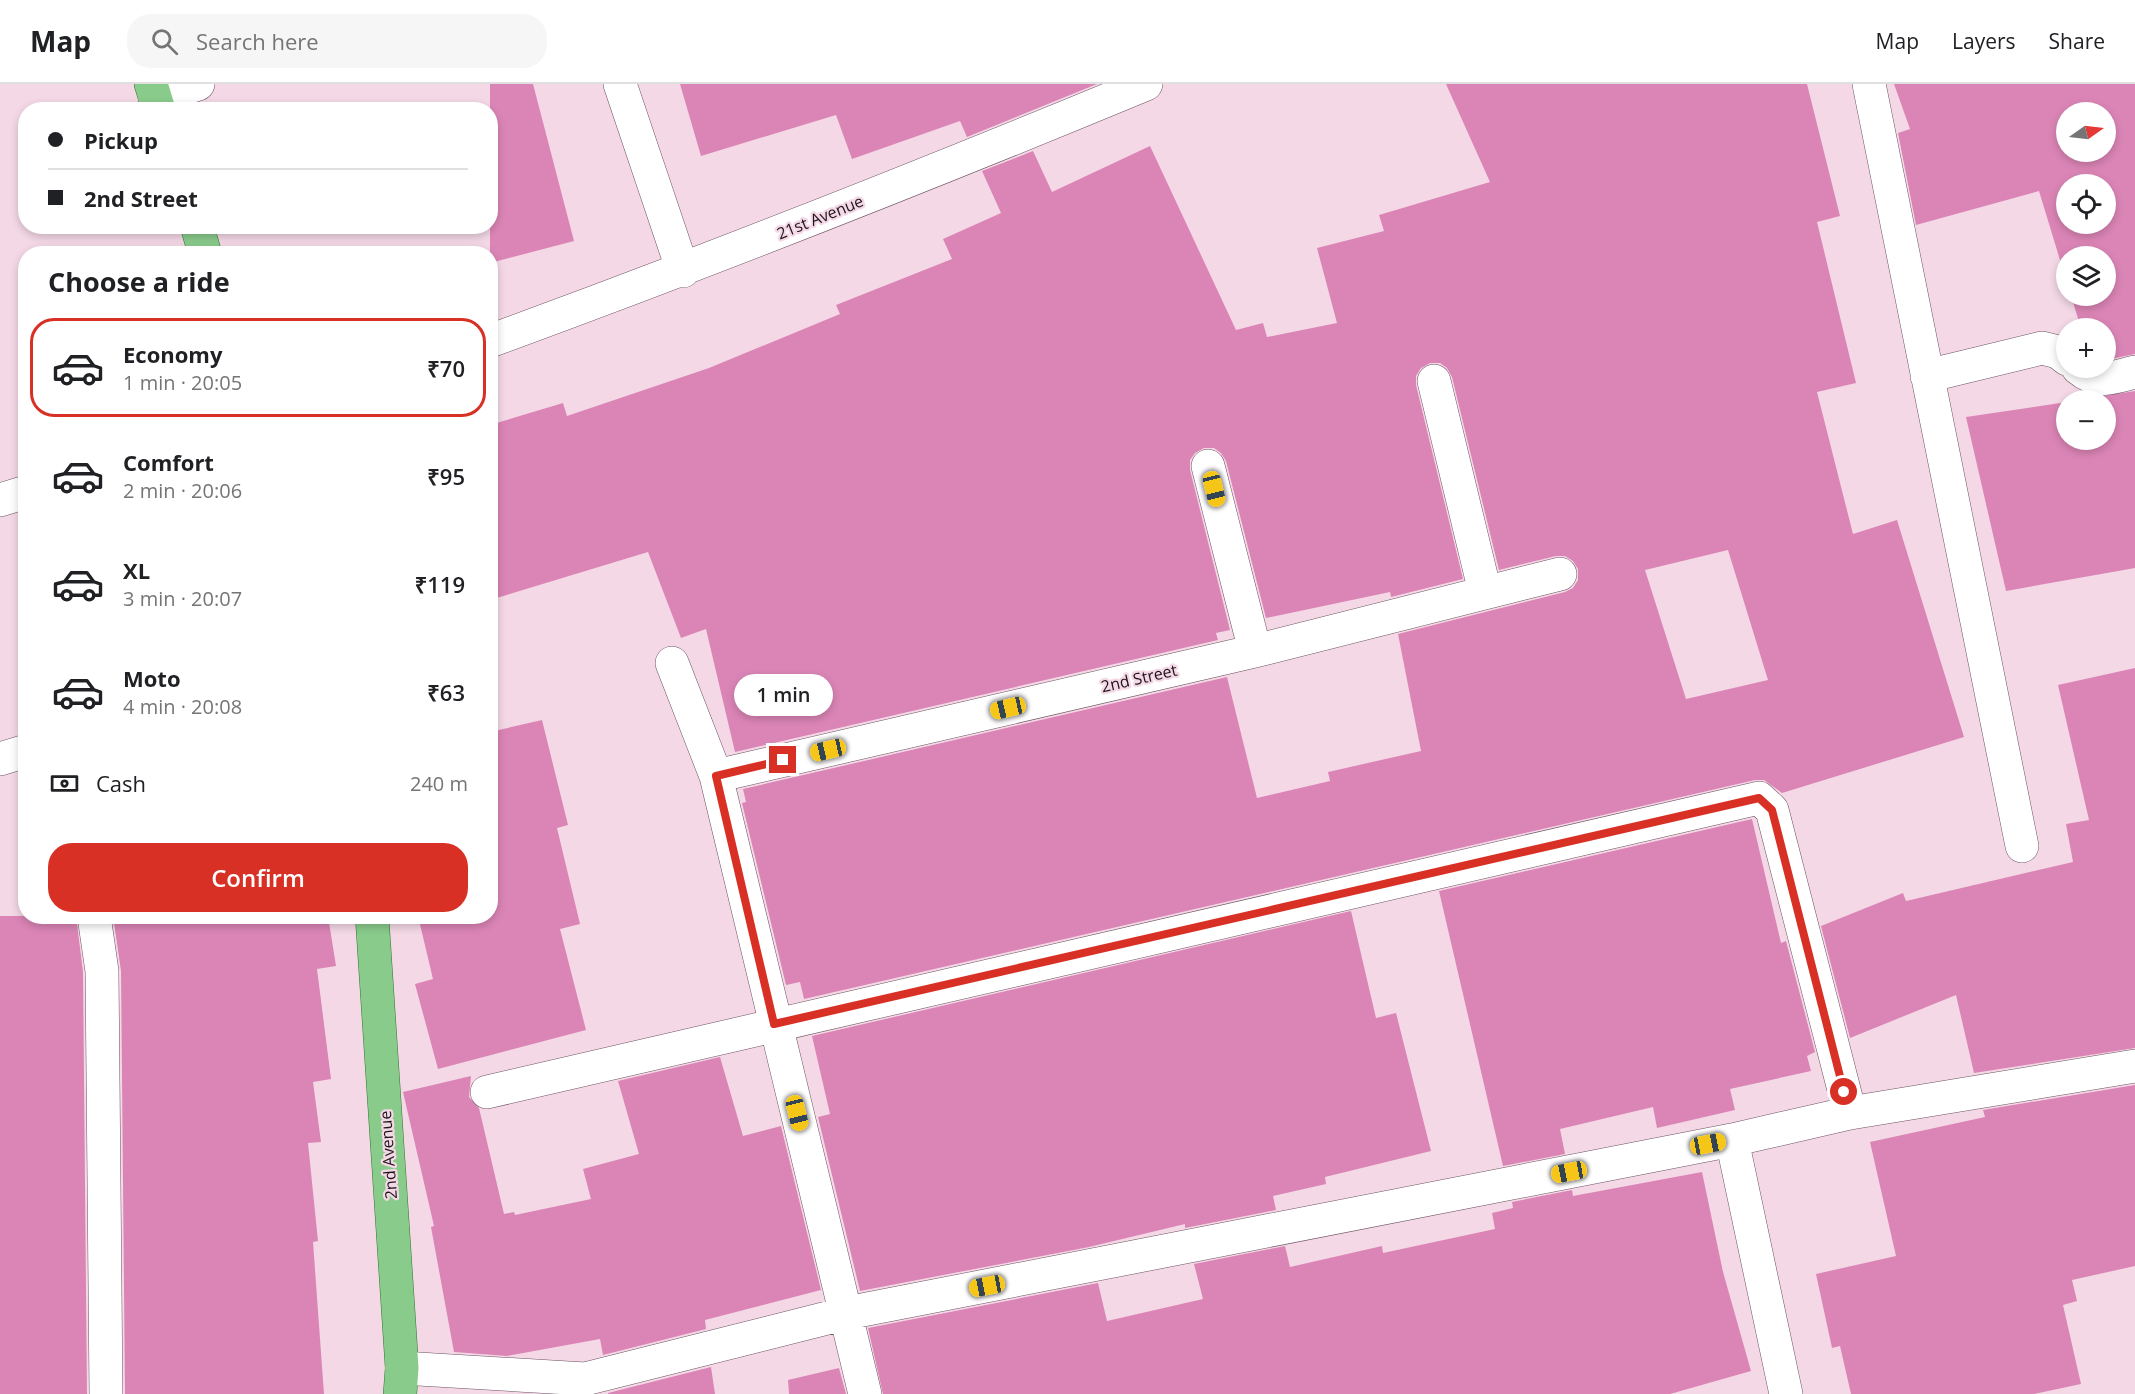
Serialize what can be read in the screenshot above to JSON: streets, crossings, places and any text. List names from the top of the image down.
{
  "streets": {
    "main road": ["2nd Avenue"],
    "street": ["21st Avenue", "2nd Street"]
  },
  "north": "right",
  "page": {
    "header": "Map",
    "search": "Search here",
    "nav": ["Map", "Layers", "Share"],
    "map_buttons": ["+", "−"],
    "banner": ["Pickup", "2nd Street"],
    "heading": "Choose a ride",
    "list": [
      {
        "name": "Economy",
        "note": "1 min · 20:05",
        "value": "₹70"
      },
      {
        "name": "Comfort",
        "note": "2 min · 20:06",
        "value": "₹95"
      },
      {
        "name": "XL",
        "note": "3 min · 20:07",
        "value": "₹119"
      },
      {
        "name": "Moto",
        "note": "4 min · 20:08",
        "value": "₹63"
      }
    ],
    "bubble": "1 min",
    "pay": ["Cash", "240 m"],
    "buttons": "Confirm"
  }
}
